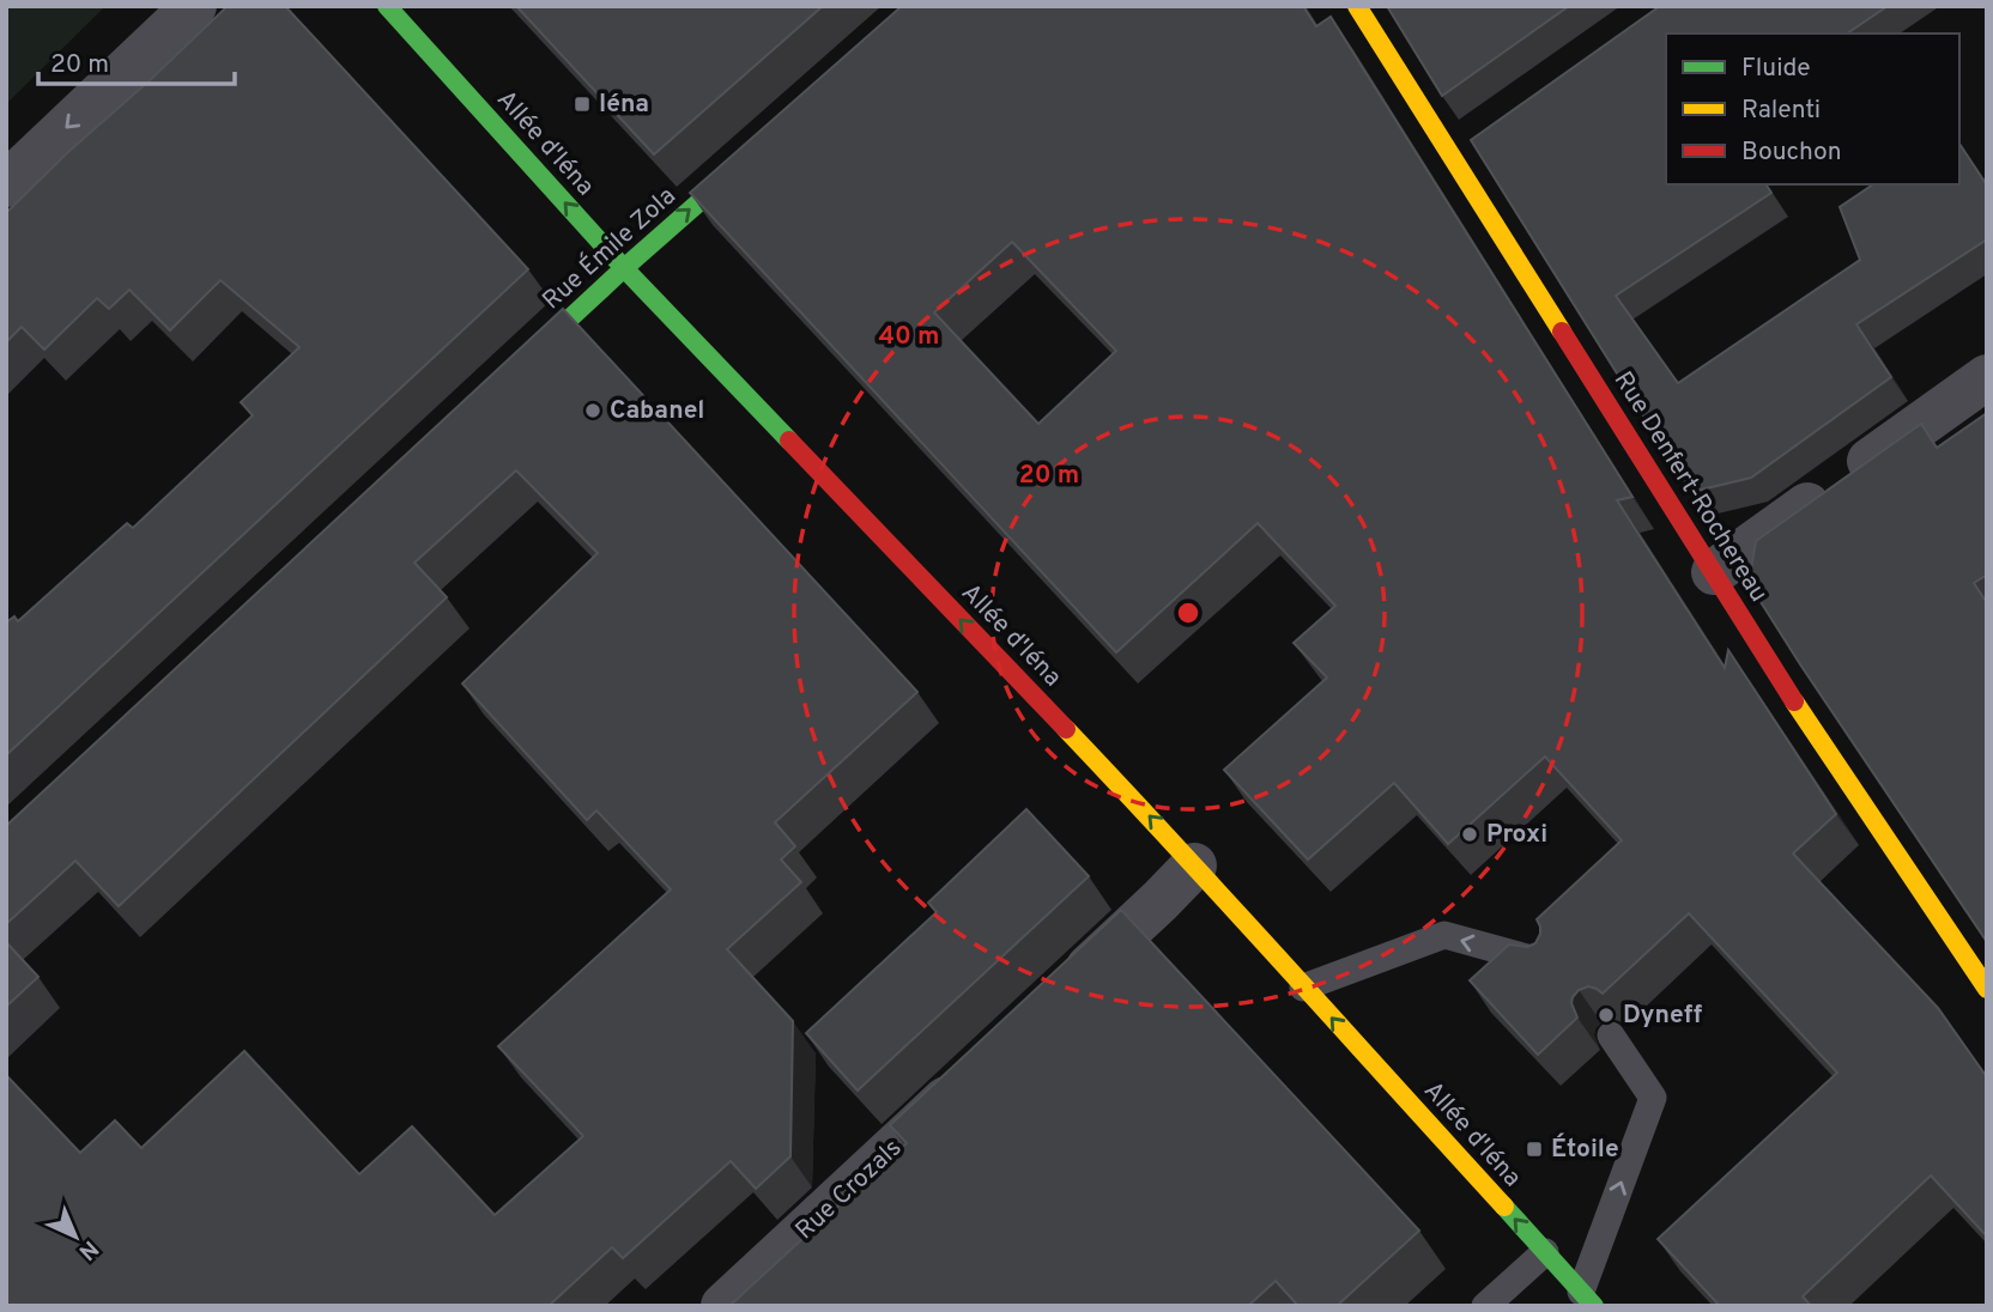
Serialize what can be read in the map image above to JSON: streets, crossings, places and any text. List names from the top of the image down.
{
  "streets": {
    "main road": ["Allée d'Iéna", "Rue Émile Zola", "Rue Denfert-Rochereau"],
    "street": ["Rue Crozals"]
  },
  "crossings": [
    ["Allée d'Iéna", "Rue Émile Zola"]
  ],
  "one_way": ["Allée d'Iéna", "Rue Émile Zola"],
  "places": {
    "transit": ["Iéna", "Étoile"],
    "other": ["Cabanel", "Proxi", "Dyneff"]
  },
  "legend": ["Fluide", "Ralenti", "Bouchon"],
  "scale_bar": "20 m",
  "north": "bottom right",
  "rings": ["40 m", "20 m"]
}
